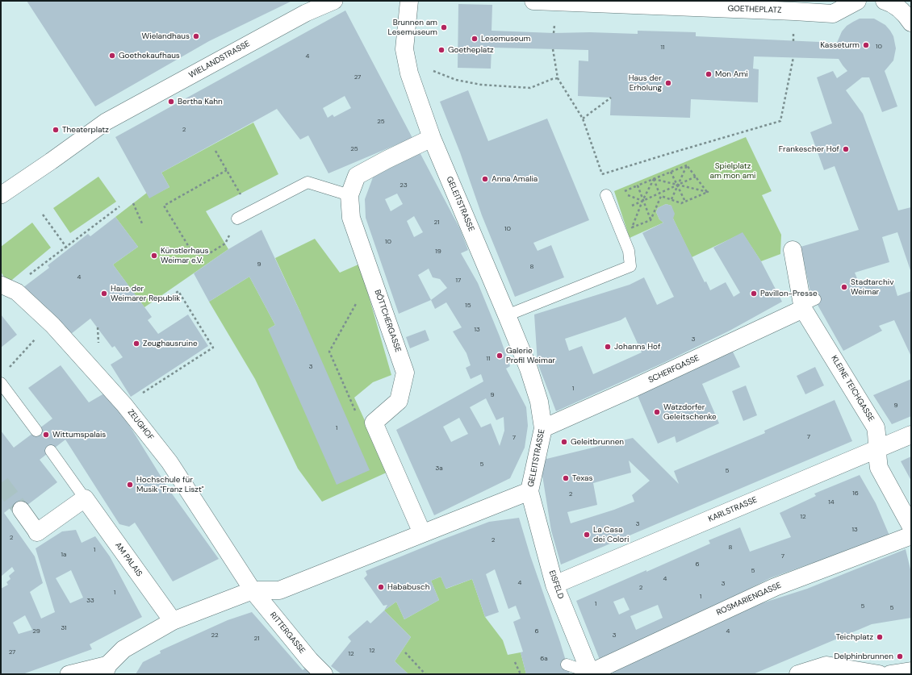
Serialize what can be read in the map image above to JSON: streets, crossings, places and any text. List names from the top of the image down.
{
  "streets": {
    "street": [
      "GOETHEPLATZ",
      "WIELANDSTRASSE",
      "GELEITSTRASSE",
      "BÖTTCHERGASSE",
      "SCHERFGASSE",
      "KLEINE TEICHGASSE",
      "ZEUGHOF",
      "KARLSTRASSE",
      "AM PALAIS",
      "EISFELD",
      "ROSMARIENGASSE",
      "RITTERGASSE"
    ]
  },
  "crossings": [
    ["GELEITSTRASSE", "BÖTTCHERGASSE"],
    ["GELEITSTRASSE", "SCHERFGASSE"],
    ["GELEITSTRASSE", "ZEUGHOF"],
    ["GELEITSTRASSE", "EISFELD"],
    ["GELEITSTRASSE", "RITTERGASSE"],
    ["SCHERFGASSE", "KLEINE TEICHGASSE"],
    ["KLEINE TEICHGASSE", "KARLSTRASSE"],
    ["ZEUGHOF", "RITTERGASSE"],
    ["KARLSTRASSE", "EISFELD"],
    ["EISFELD", "ROSMARIENGASSE"]
  ],
  "parks": ["Spielplatz am mon ami"],
  "places": [
    "Brunnen am Lesemuseum",
    "Wielandhaus",
    "Lesemuseum",
    "Kasseturm",
    "Goetheplatz",
    "Goethekaufhaus",
    "Mon Ami",
    "Haus der Erholung",
    "Bertha Kahn",
    "Theaterplatz",
    "Frankescher Hof",
    "Anna Amalia",
    "Künstlerhaus Weimar e.V.",
    "Stadtarchiv Weimar",
    "Haus der Weimarer Republik",
    "Pavillon-Presse",
    "Zeughausruine",
    "Johanns Hof",
    "Galerie Profil Weimar",
    "Watzdorfer Geleitschenke",
    "Wittumspalais",
    "Geleitbrunnen",
    "Texas",
    "Hochschule für Musik \"Franz Liszt\"",
    "La Casa dei Colori",
    "Hababusch",
    "Teichplatz",
    "Delphinbrunnen"
  ],
  "house_numbers": [
    "10",
    "11",
    "4",
    "27",
    "25",
    "2",
    "25",
    "23",
    "21",
    "10",
    "10",
    "19",
    "9",
    "8",
    "4",
    "17",
    "15",
    "13",
    "3",
    "11",
    "3",
    "1",
    "9",
    "9",
    "1",
    "7",
    "7",
    "5",
    "3a",
    "5",
    "16",
    "2",
    "14",
    "12",
    "3",
    "13",
    "2",
    "2",
    "8",
    "1",
    "1a",
    "7",
    "6",
    "5",
    "4",
    "4",
    "3",
    "2",
    "1",
    "1",
    "33",
    "1",
    "5",
    "5",
    "31",
    "29",
    "6",
    "4",
    "22",
    "3",
    "21",
    "12",
    "27",
    "12",
    "6a"
  ]
}
